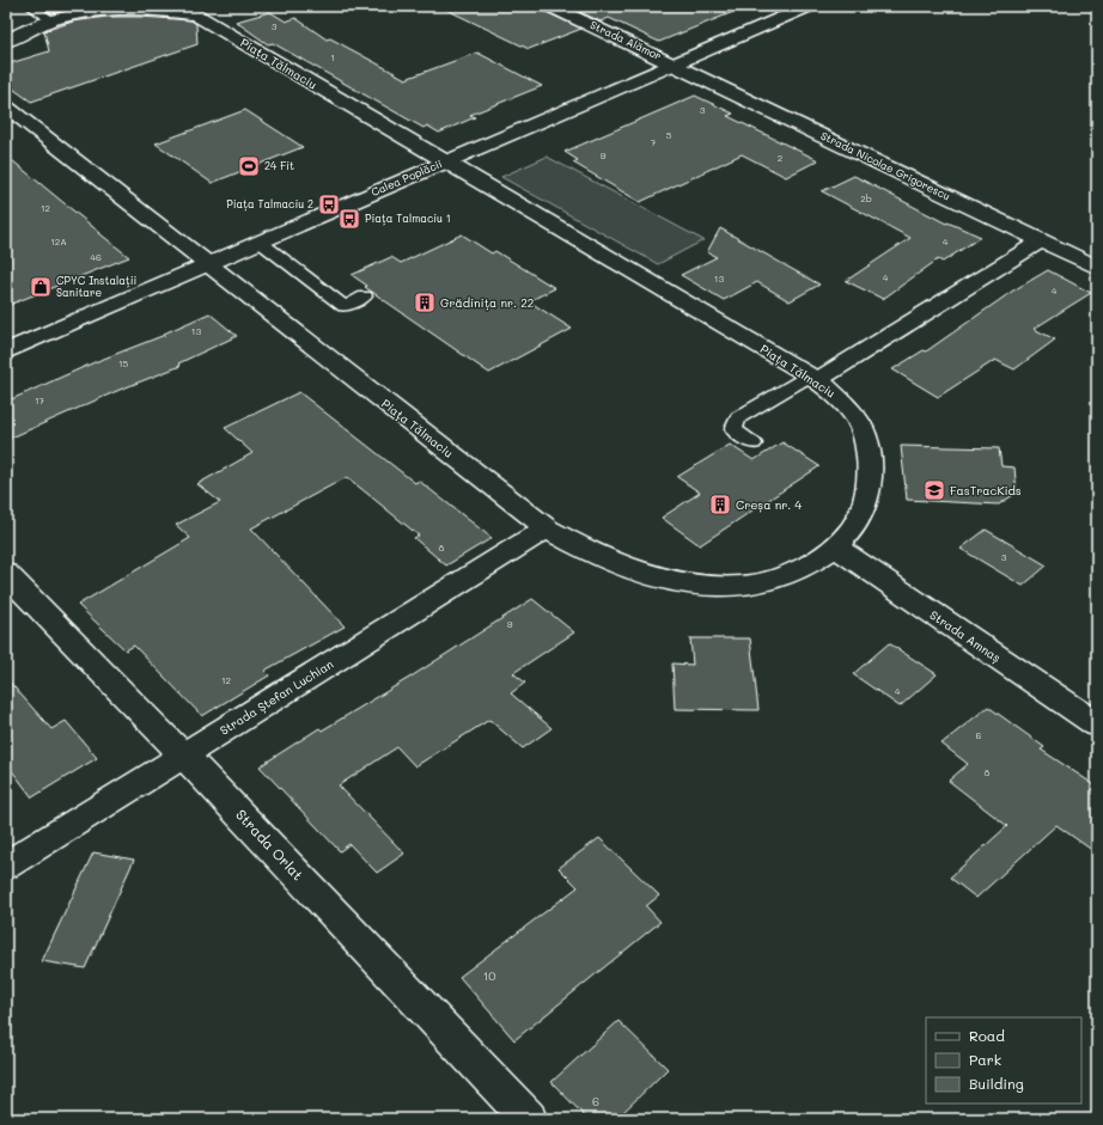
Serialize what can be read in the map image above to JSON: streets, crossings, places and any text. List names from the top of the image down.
{
  "streets": {
    "street": [
      "Strada Alămor",
      "Piața Tălmaciu",
      "Strada Nicolae Grigorescu",
      "Calea Poplăcii",
      "Strada Amnaș",
      "Strada Ștefan Luchian",
      "Strada Orlat"
    ]
  },
  "crossings": [
    ["Strada Alămor", "Strada Nicolae Grigorescu"],
    ["Strada Alămor", "Calea Poplăcii"],
    ["Piața Tălmaciu", "Calea Poplăcii"],
    ["Piața Tălmaciu", "Strada Amnaș"],
    ["Piața Tălmaciu", "Strada Ștefan Luchian"],
    ["Strada Nicolae Grigorescu", "Calea Poplăcii"],
    ["Strada Ștefan Luchian", "Strada Orlat"]
  ],
  "places": {
    "sports": ["24 Fit"],
    "bus stop": ["Piața Talmaciu 2", "Piața Talmaciu 1"],
    "shop": ["CPYC Instalații Sanitare"],
    "building": ["Grădinița nr. 22", "Creșa nr. 4"],
    "school or university": ["FasTracKids"]
  },
  "house_numbers": [
    "3",
    "1",
    "3",
    "5",
    "7",
    "9",
    "2",
    "2b",
    "12",
    "12A",
    "4",
    "46",
    "4",
    "13",
    "4",
    "13",
    "15",
    "17",
    "8",
    "3",
    "9",
    "12",
    "4",
    "6",
    "8",
    "10",
    "6"
  ],
  "legend": ["Road", "Park", "Building"]
}
